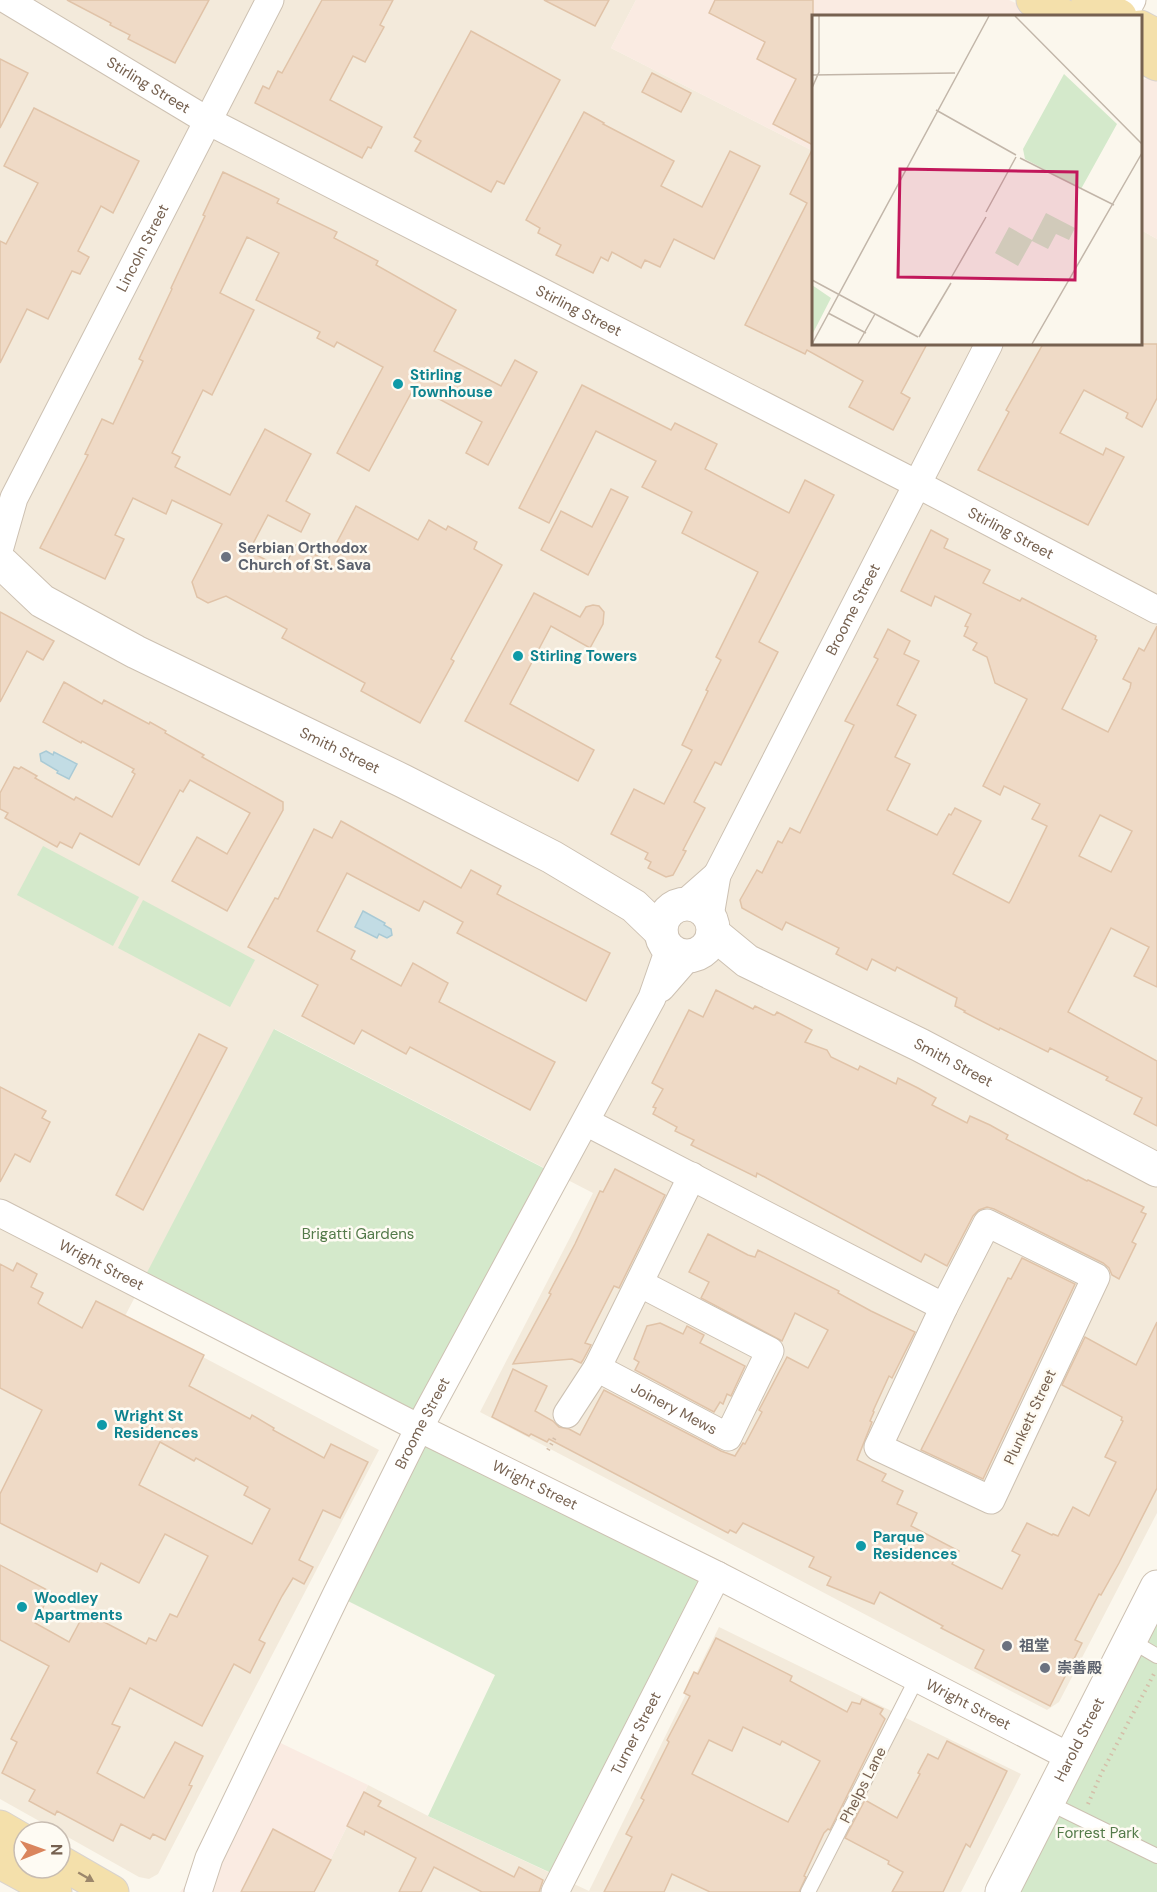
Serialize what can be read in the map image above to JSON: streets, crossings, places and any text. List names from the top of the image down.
{
  "streets": {
    "street": [
      "Stirling Street",
      "Lincoln Street",
      "Broome Street",
      "Smith Street",
      "Wright Street",
      "Joinery Mews",
      "Plunkett Street",
      "Turner Street",
      "Harold Street"
    ],
    "lane": ["Phelps Lane"]
  },
  "crossings": [
    ["Stirling Street", "Lincoln Street"],
    ["Stirling Street", "Broome Street"],
    ["Lincoln Street", "Smith Street"],
    ["Broome Street", "Smith Street"],
    ["Broome Street", "Wright Street"],
    ["Wright Street", "Turner Street"],
    ["Wright Street", "Harold Street"],
    ["Wright Street", "Phelps Lane"]
  ],
  "parks": ["Brigatti Gardens", "Forrest Park"],
  "places": [
    "Stirling Townhouse",
    "Serbian Orthodox Church of St. Sava",
    "Stirling Towers",
    "Wright St Residences",
    "Parque Residences",
    "Woodley Apartments",
    "祖堂",
    "崇善殿"
  ],
  "north": "right"
}
